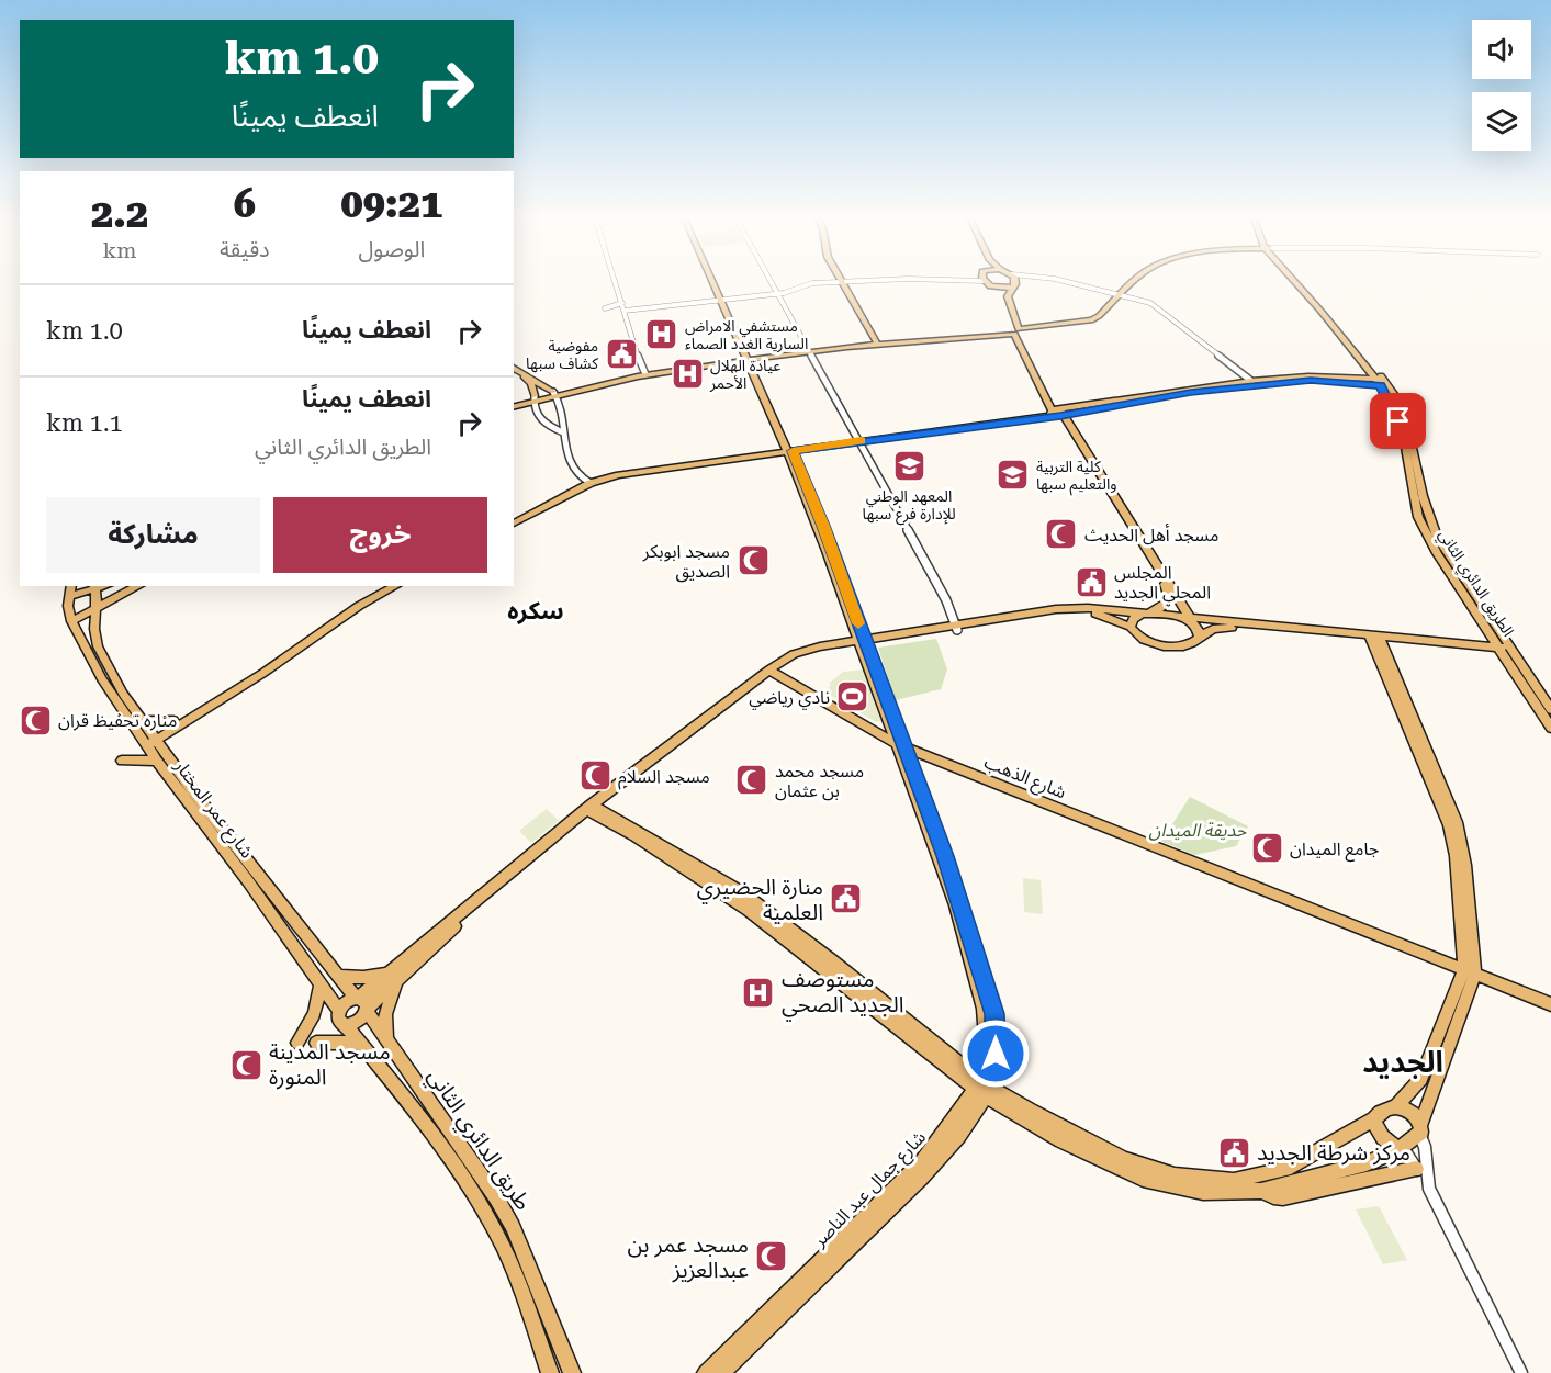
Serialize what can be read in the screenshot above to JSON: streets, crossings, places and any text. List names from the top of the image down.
{
  "streets": {
    "main road": [
      "الطريق الدائري الثاني",
      "شارع الذهب",
      "شارع عمر المختار",
      "طريق الدائري الثاني",
      "شارع جمال عبد الناصر"
    ]
  },
  "crossings": [
    ["شارع الذهب", "شارع جمال عبد الناصر"],
    ["شارع عمر المختار", "طريق الدائري الثاني"]
  ],
  "districts": ["سكره", "الجديد"],
  "parks": ["حديقة الميدان"],
  "places": {
    "hospital": ["مستشفي الامراض السارية الغدد الصماء", "عيادة الهلال الأحمر", "مستوصف الجديد الصحي"],
    "public building": [
      "مفوضية كشاف سبها",
      "المجلس المحلي الجديد",
      "منارة الحضيري العلمية",
      "مركز شرطة الجديد"
    ],
    "school or university": ["المعهد الوطني للإدارة فرع سبها", "كلية التربية والتعليم سبها"],
    "mosque": [
      "مسجد أهل الحديث",
      "مسجد ابوبكر الصديق",
      "مناره تحفيظ قران",
      "مسجد السلام",
      "مسجد محمد بن عثمان",
      "جامع الميدان",
      "مسجد المدينة المنورة",
      "مسجد عمر بن عبدالعزيز"
    ],
    "sports": ["نادي رياضي"]
  },
  "page": {
    "turn": ["1.0 km", "انعطف يمينًا"],
    "eta": [
      "09:21",
      "الوصول",
      "6",
      "دقيقة",
      "2.2",
      "km"
    ],
    "list": [
      {
        "name": "انعطف يمينًا",
        "value": "1.0 km"
      },
      {
        "name": "انعطف يمينًا",
        "note": "الطريق الدائري الثاني",
        "value": "1.1 km"
      }
    ],
    "buttons": ["خروج", "مشاركة"]
  }
}
